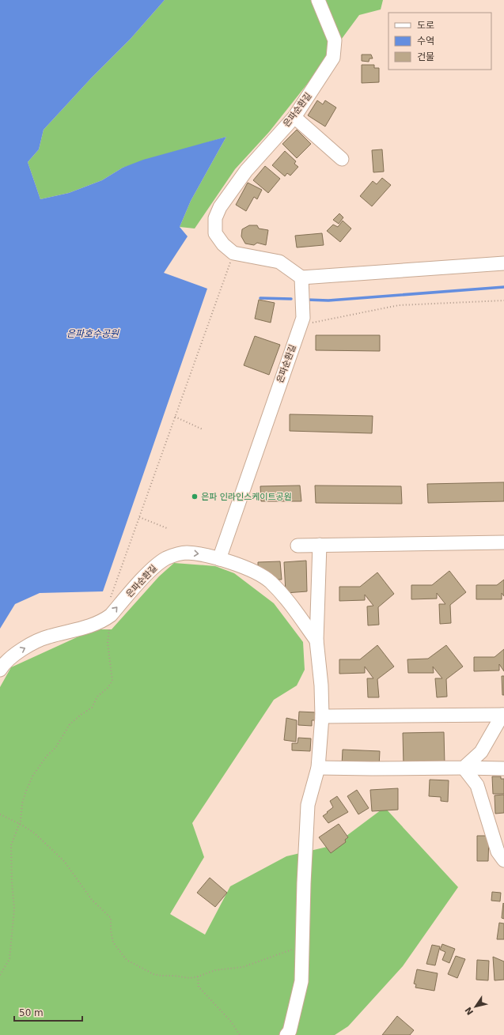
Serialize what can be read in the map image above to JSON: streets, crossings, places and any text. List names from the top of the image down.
{
  "streets": {
    "street": ["은파순환길"]
  },
  "water": ["은파호수공원"],
  "places": ["은파 인라인스케이트공원"],
  "legend": ["도로", "수역", "건물"],
  "scale_bar": "50 m",
  "north": "bottom left"
}
